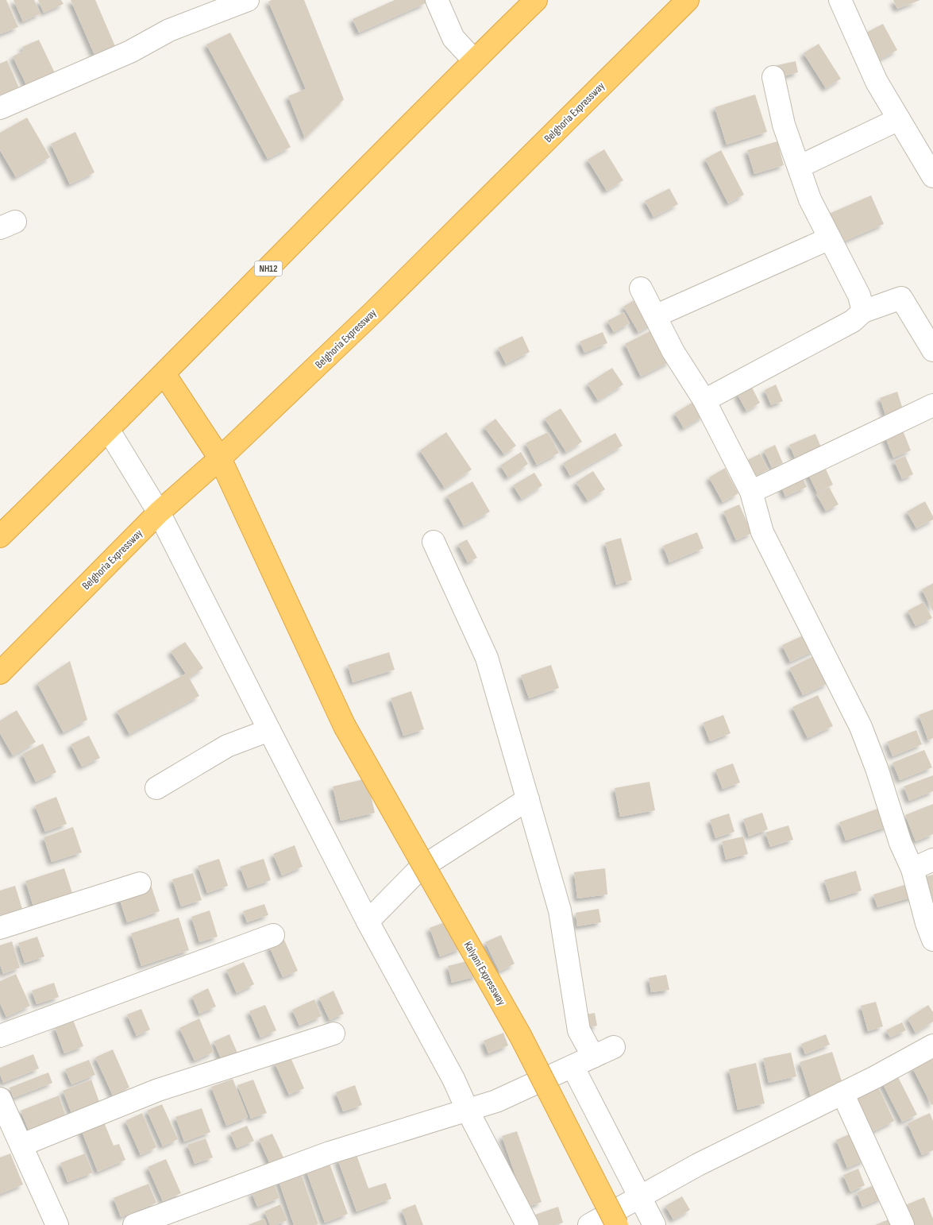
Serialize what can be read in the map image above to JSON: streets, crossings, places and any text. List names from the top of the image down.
{
  "streets": {
    "highway": ["Belghoria Expressway", "NH12", "Kalyani Expressway"]
  },
  "crossings": [
    ["Belghoria Expressway", "Kalyani Expressway"],
    ["NH12", "Kalyani Expressway"]
  ]
}
